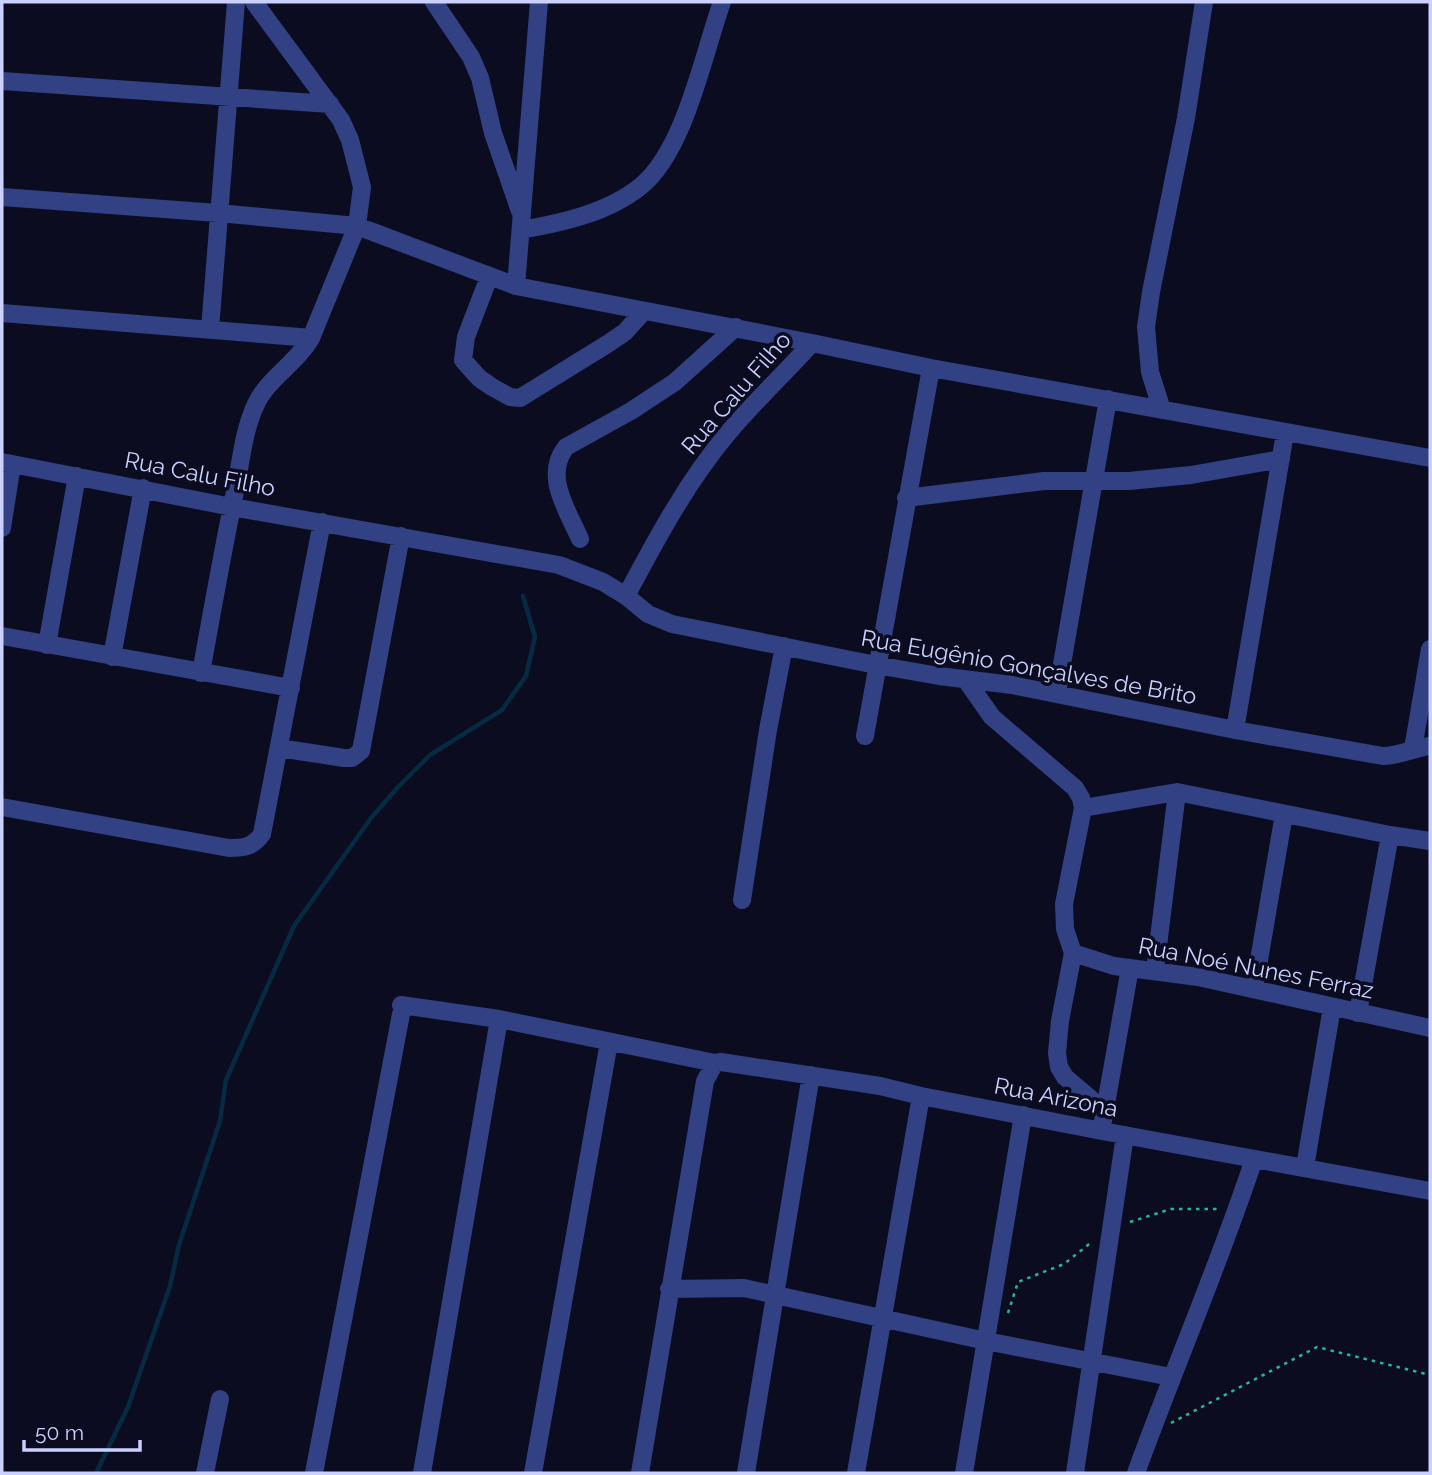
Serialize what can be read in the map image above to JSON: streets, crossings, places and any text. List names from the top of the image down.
{
  "streets": {
    "street": [
      "Rua Calu Filho",
      "Rua Eugênio Gonçalves de Brito",
      "Rua Noé Nunes Ferraz",
      "Rua Arizona"
    ]
  },
  "crossings": [
    ["Rua Calu Filho", "Rua Eugênio Gonçalves de Brito"]
  ],
  "scale_bar": "50 m"
}
